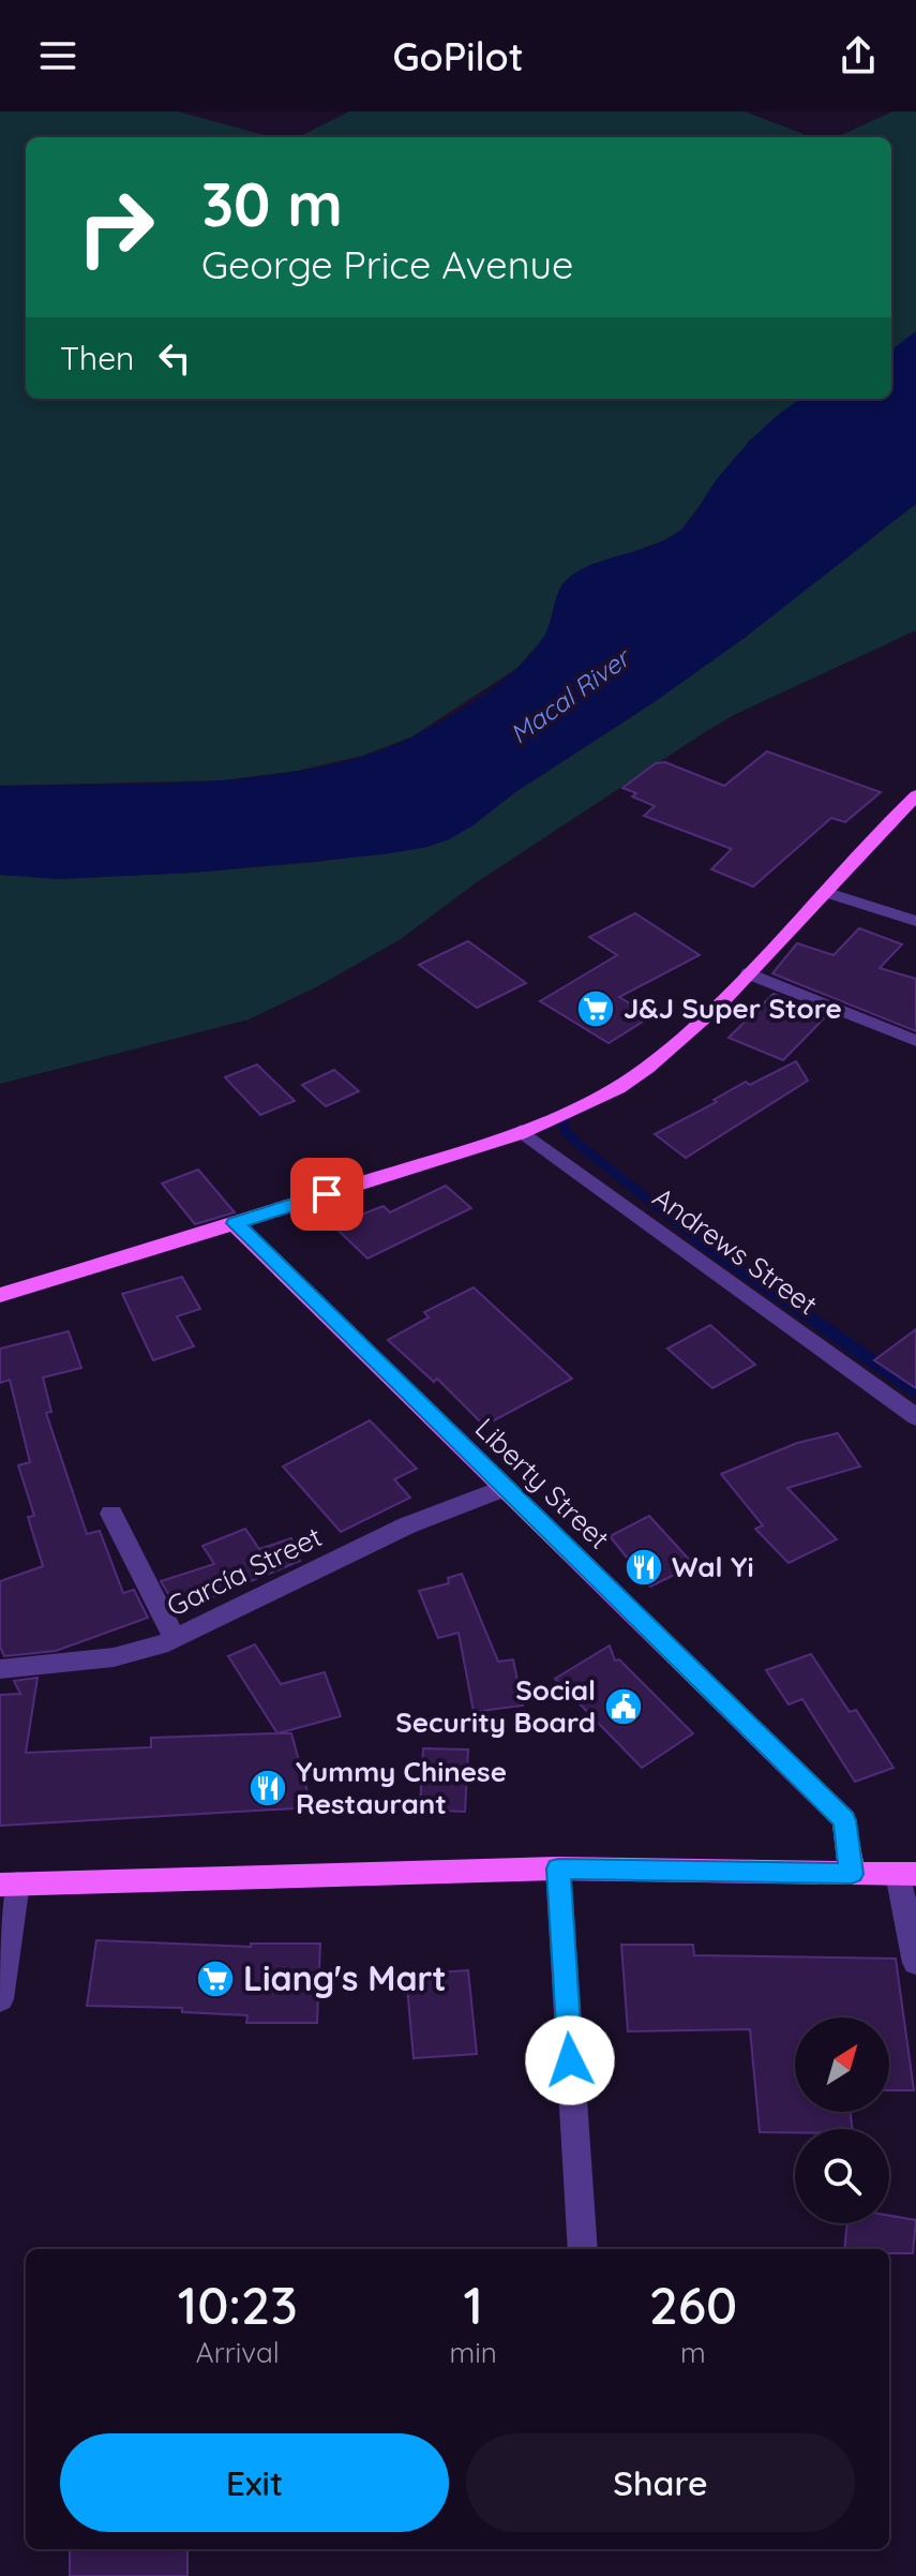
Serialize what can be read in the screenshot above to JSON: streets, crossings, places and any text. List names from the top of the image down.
{
  "streets": {
    "main road": ["Liberty Street"],
    "street": ["Andrews Street", "García Street"]
  },
  "crossings": [
    ["Liberty Street", "García Street"]
  ],
  "water": ["Macal River"],
  "places": {
    "supermarket": ["J&J Super Store", "Liang's Mart"],
    "restaurant": ["Wal Yi", "Yummy Chinese Restaurant"],
    "public building": ["Social Security Board"]
  },
  "north": "top right",
  "page": {
    "header": "GoPilot",
    "turn": ["30 m", "George Price Avenue"],
    "then": "Then",
    "eta": [
      "10:23",
      "Arrival",
      "1",
      "min",
      "260",
      "m"
    ],
    "buttons": ["Exit", "Share"]
  }
}
